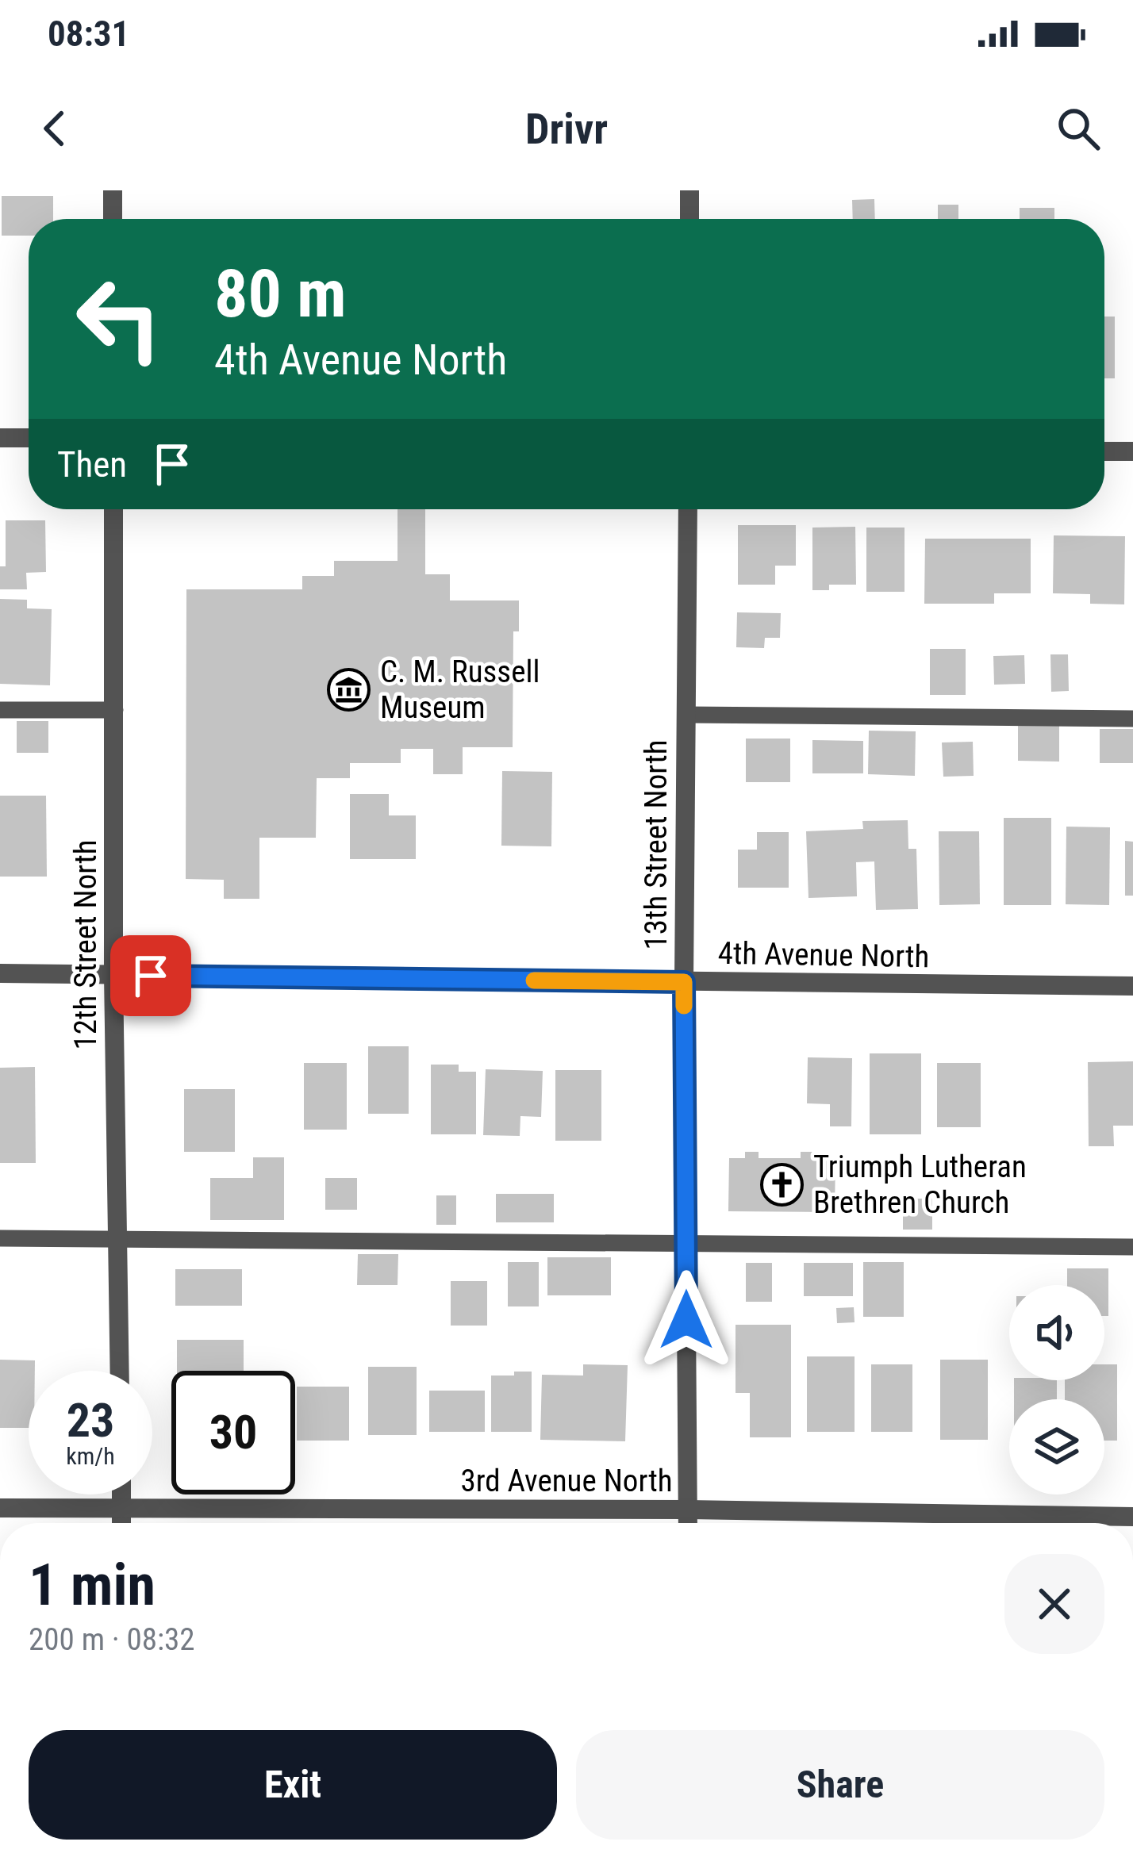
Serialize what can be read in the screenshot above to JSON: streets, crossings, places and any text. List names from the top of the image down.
{
  "streets": {
    "street": [
      "13th Street North",
      "12th Street North",
      "4th Avenue North",
      "3rd Avenue North"
    ]
  },
  "crossings": [
    ["13th Street North", "4th Avenue North"],
    ["13th Street North", "3rd Avenue North"],
    ["12th Street North", "4th Avenue North"]
  ],
  "places": {
    "museum": ["C. M. Russell Museum"],
    "church": ["Triumph Lutheran Brethren Church"]
  },
  "page": {
    "status": "08:31",
    "header": "Drivr",
    "turn": ["80 m", "4th Avenue North"],
    "then": "Then",
    "speed": "23 km/h",
    "limit": "30",
    "heading": ["1 min", "200 m · 08:32"],
    "buttons": ["Exit", "Share"]
  }
}
